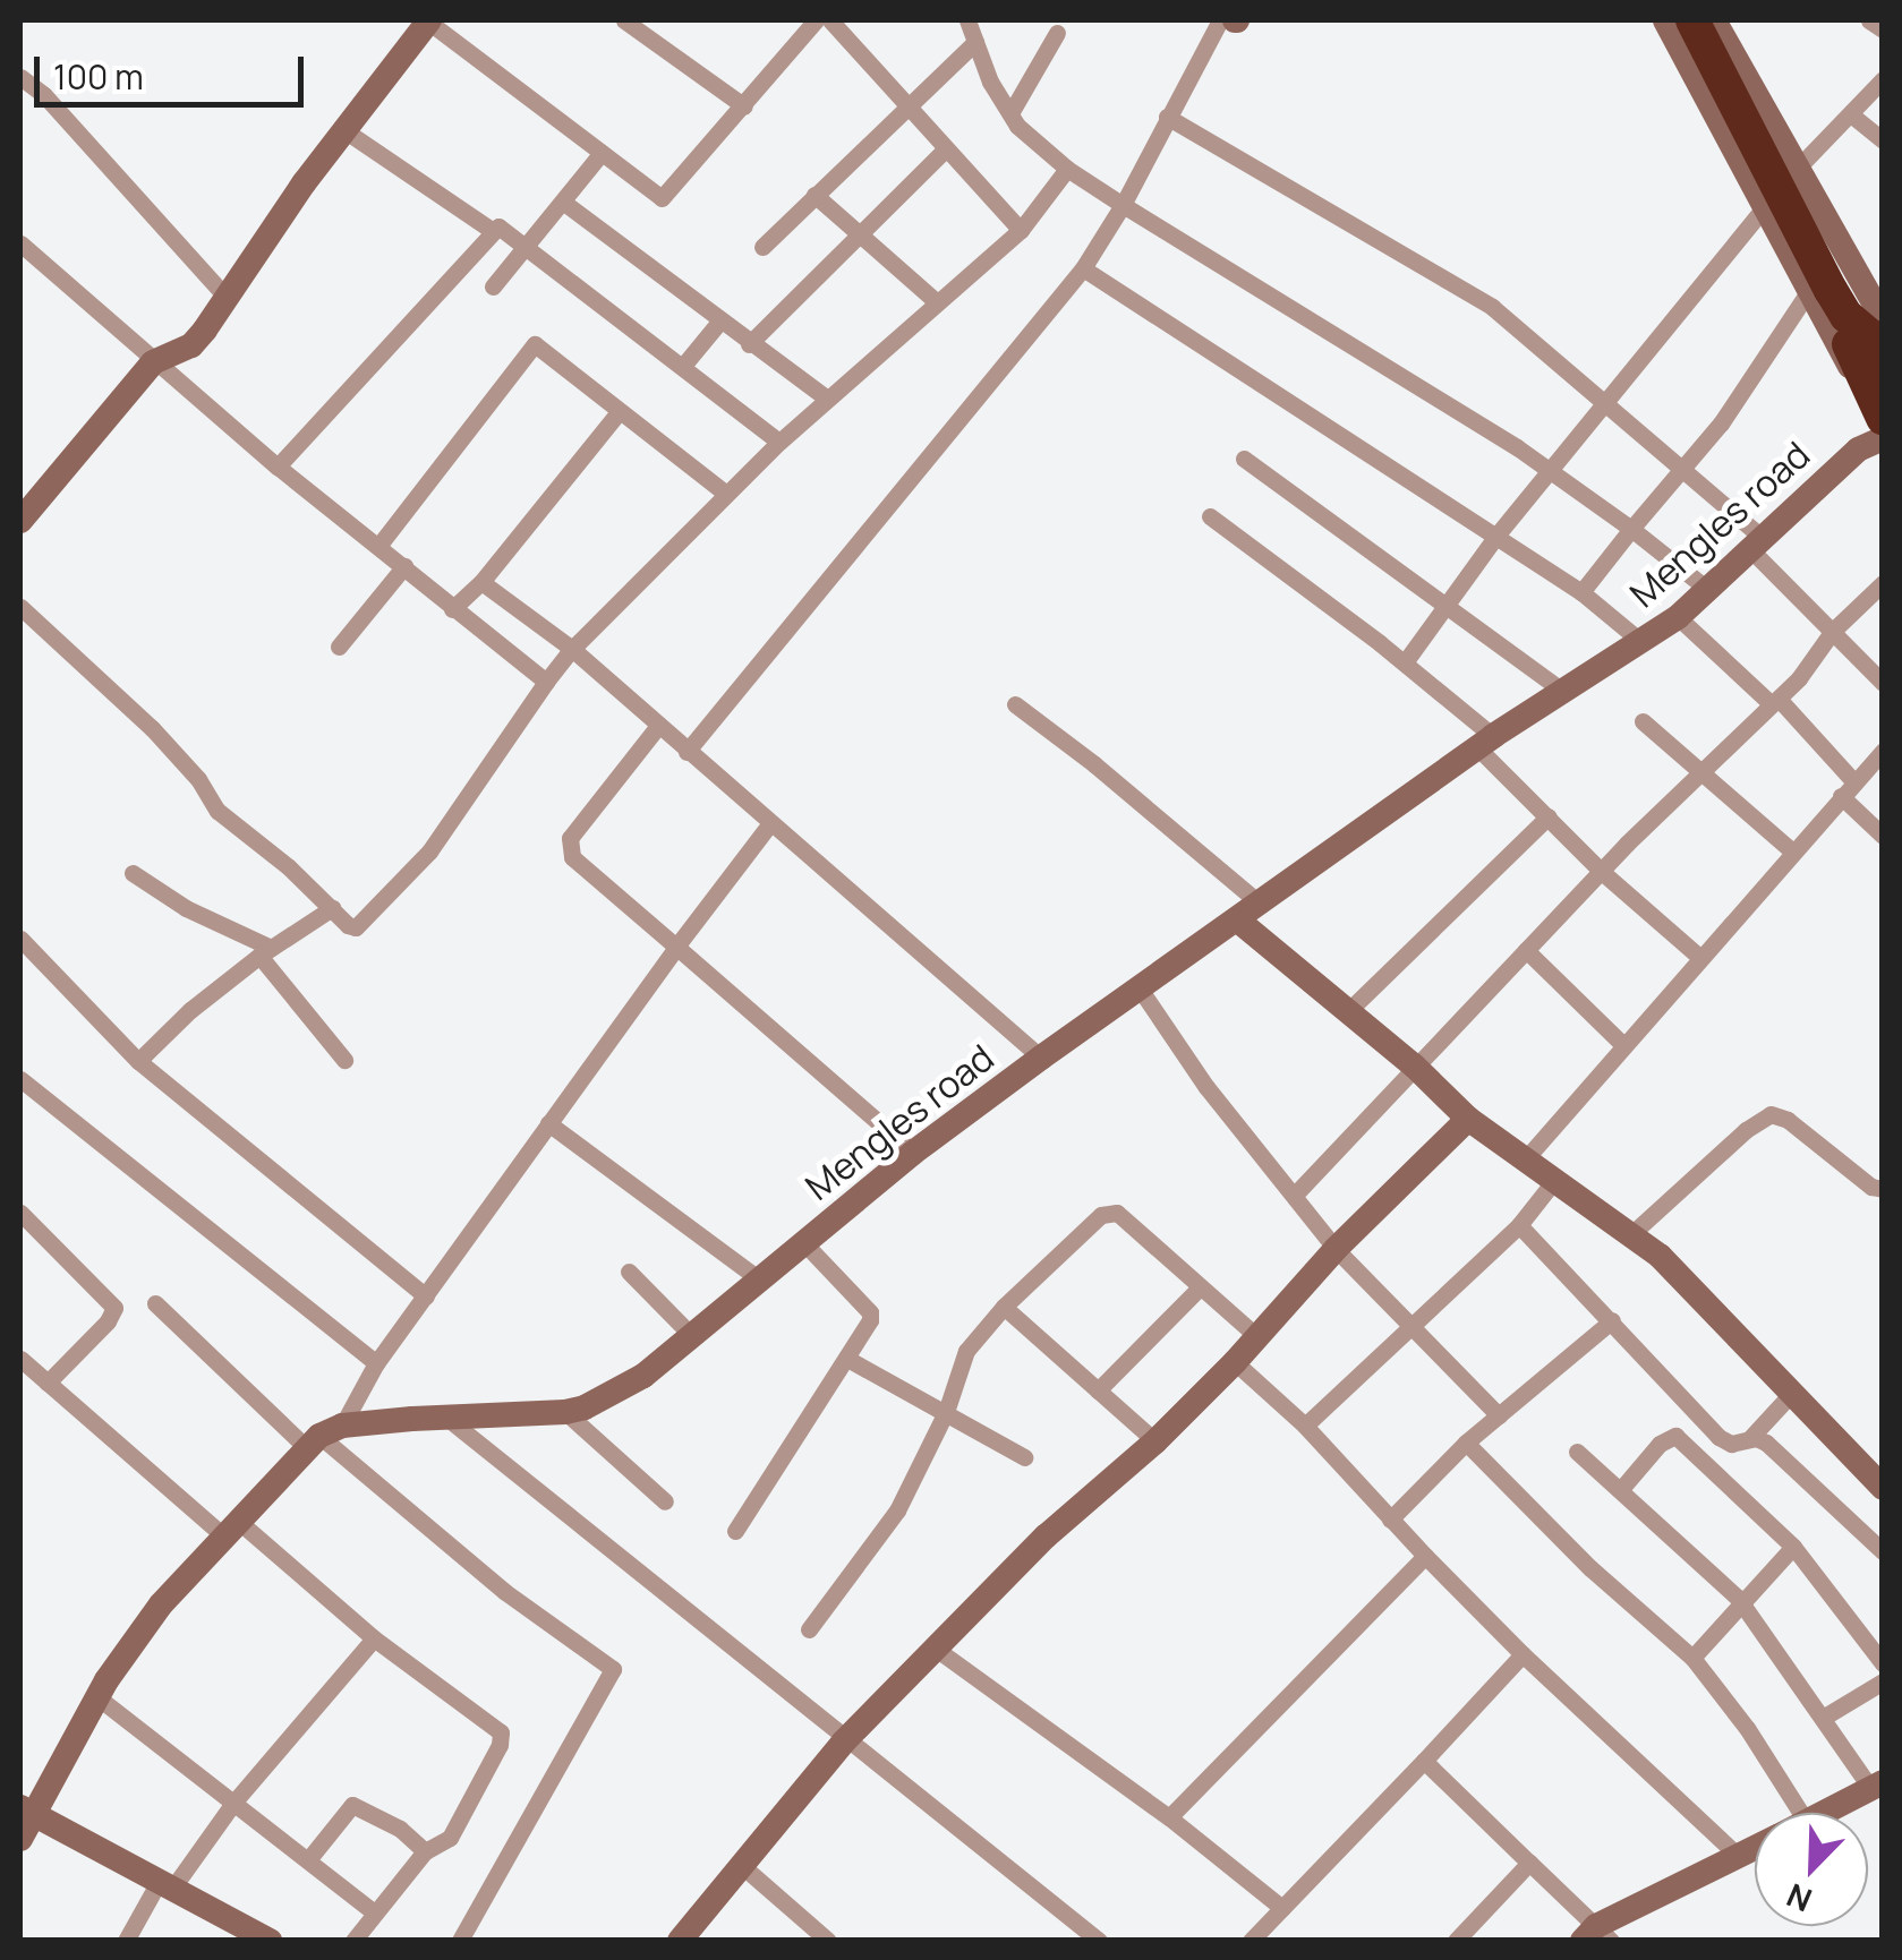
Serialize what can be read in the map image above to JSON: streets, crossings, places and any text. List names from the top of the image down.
{
  "streets": {
    "main road": ["Mengles road"]
  },
  "scale_bar": "100 m",
  "north": "bottom left"
}
